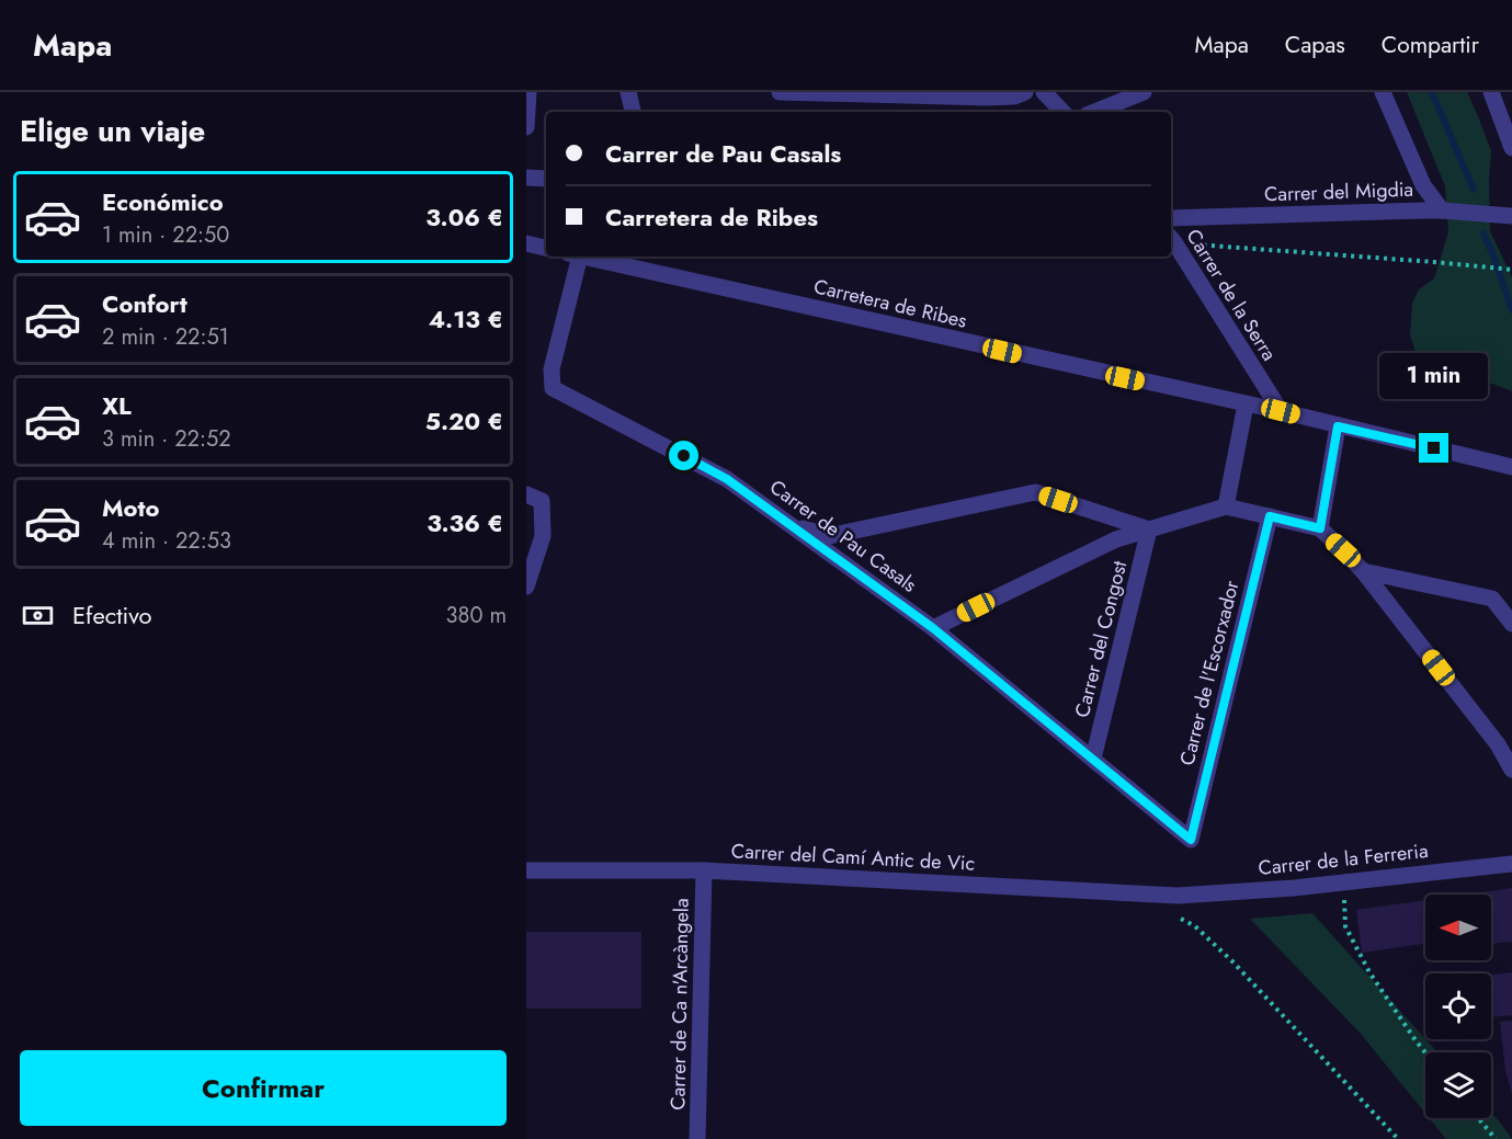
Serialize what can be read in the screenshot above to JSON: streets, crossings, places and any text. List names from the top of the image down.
{
  "streets": {
    "street": [
      "Carrer del Migdia",
      "Carrer de la Serra",
      "Carretera de Ribes",
      "Carrer de Pau Casals",
      "Carrer del Congost",
      "Carrer de l'Escorxador",
      "Carrer del Camí Antic de Vic",
      "Carrer de la Ferreria",
      "Carrer de Ca n'Arcàngela"
    ]
  },
  "crossings": [
    ["Carrer de la Serra", "Carretera de Ribes"],
    ["Carrer de Pau Casals", "Carrer del Congost"],
    ["Carrer de Pau Casals", "Carrer de l'Escorxador"],
    ["Carrer del Camí Antic de Vic", "Carrer de la Ferreria"],
    ["Carrer del Camí Antic de Vic", "Carrer de Ca n'Arcàngela"]
  ],
  "north": "left",
  "page": {
    "header": "Mapa",
    "nav": ["Mapa", "Capas", "Compartir"],
    "heading": "Elige un viaje",
    "banner": ["Carrer de Pau Casals", "Carretera de Ribes"],
    "list": [
      {
        "name": "Económico",
        "note": "1 min · 22:50",
        "value": "3.06 €"
      },
      {
        "name": "Confort",
        "note": "2 min · 22:51",
        "value": "4.13 €"
      },
      {
        "name": "XL",
        "note": "3 min · 22:52",
        "value": "5.20 €"
      },
      {
        "name": "Moto",
        "note": "4 min · 22:53",
        "value": "3.36 €"
      }
    ],
    "bubble": "1 min",
    "pay": ["Efectivo", "380 m"],
    "buttons": "Confirmar"
  }
}
